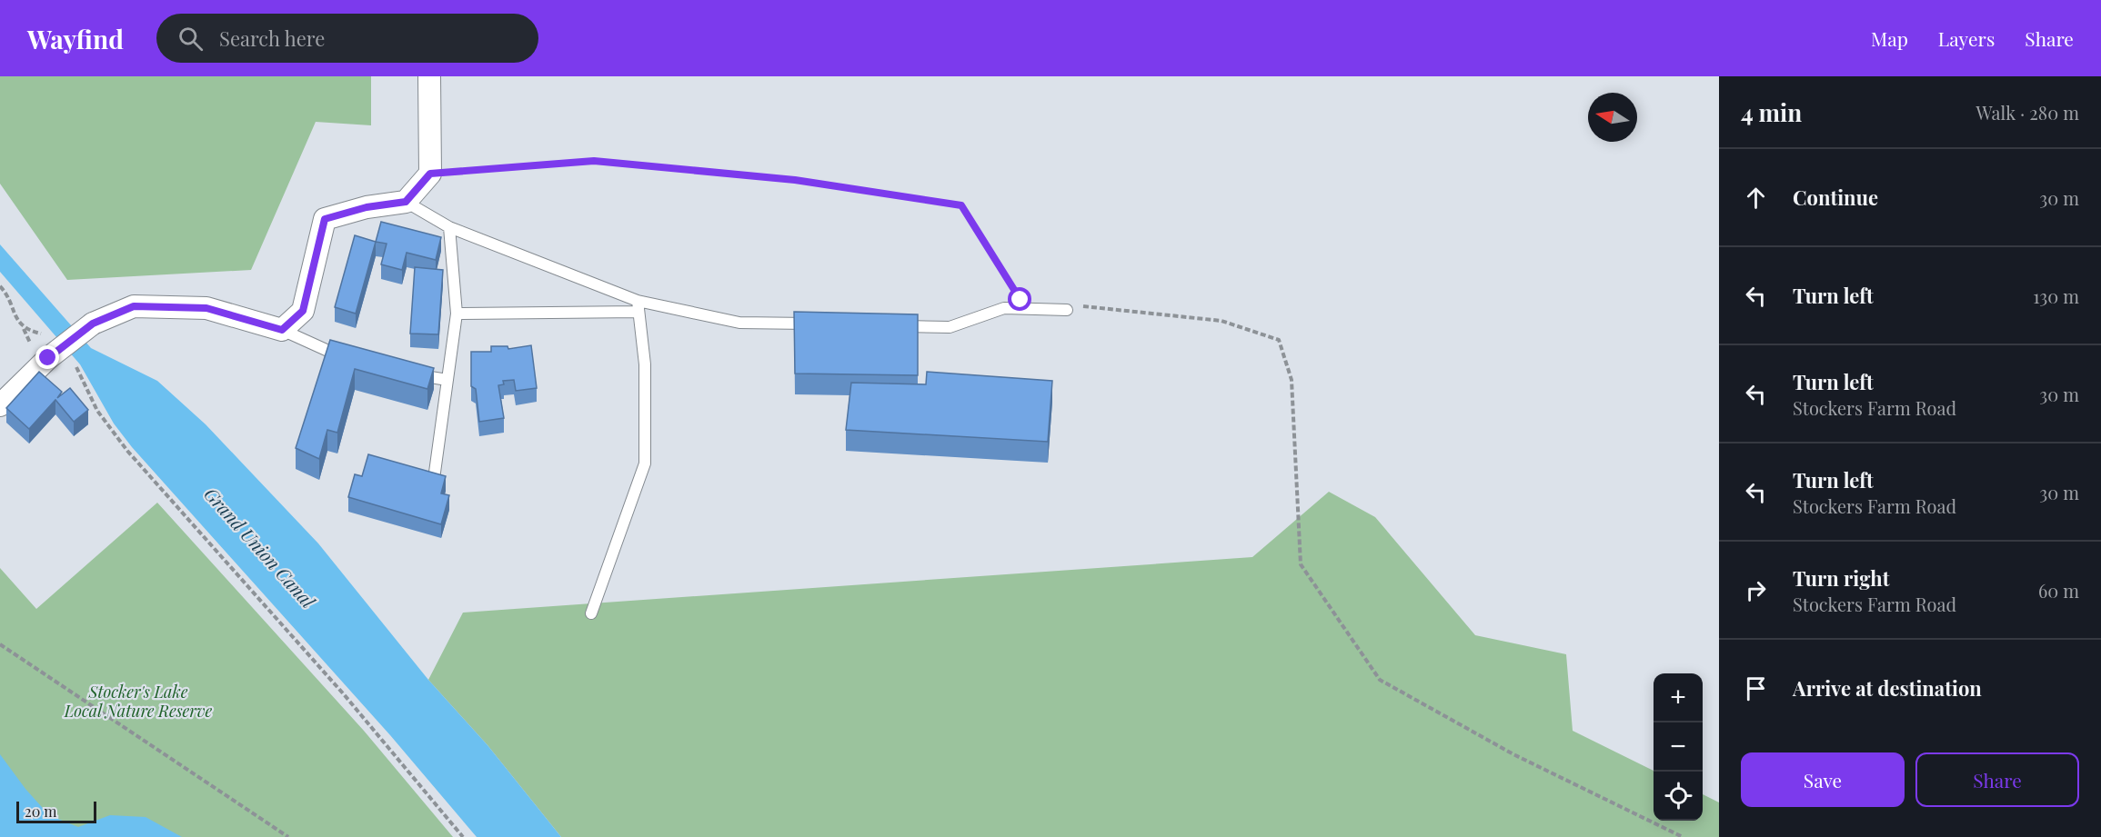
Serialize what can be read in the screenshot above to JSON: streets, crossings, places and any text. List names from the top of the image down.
{
  "water": ["Grand Union Canal"],
  "parks": ["Stocker's Lake Local Nature Reserve"],
  "scale_bar": "20 m",
  "north": "left",
  "page": {
    "header": "Wayfind",
    "search": "Search here",
    "nav": ["Map", "Layers", "Share"],
    "heading": ["4 min", "Walk · 280 m"],
    "list": [
      ["Continue", "30 m"],
      ["Turn left", "130 m"],
      ["Turn left", "Stockers Farm Road", "30 m"],
      ["Turn left", "Stockers Farm Road", "30 m"],
      ["Turn right", "Stockers Farm Road", "60 m"],
      "Arrive at destination"
    ],
    "map_buttons": ["+", "−"],
    "buttons": ["Save", "Share"],
    "scale": "20 m"
  }
}
